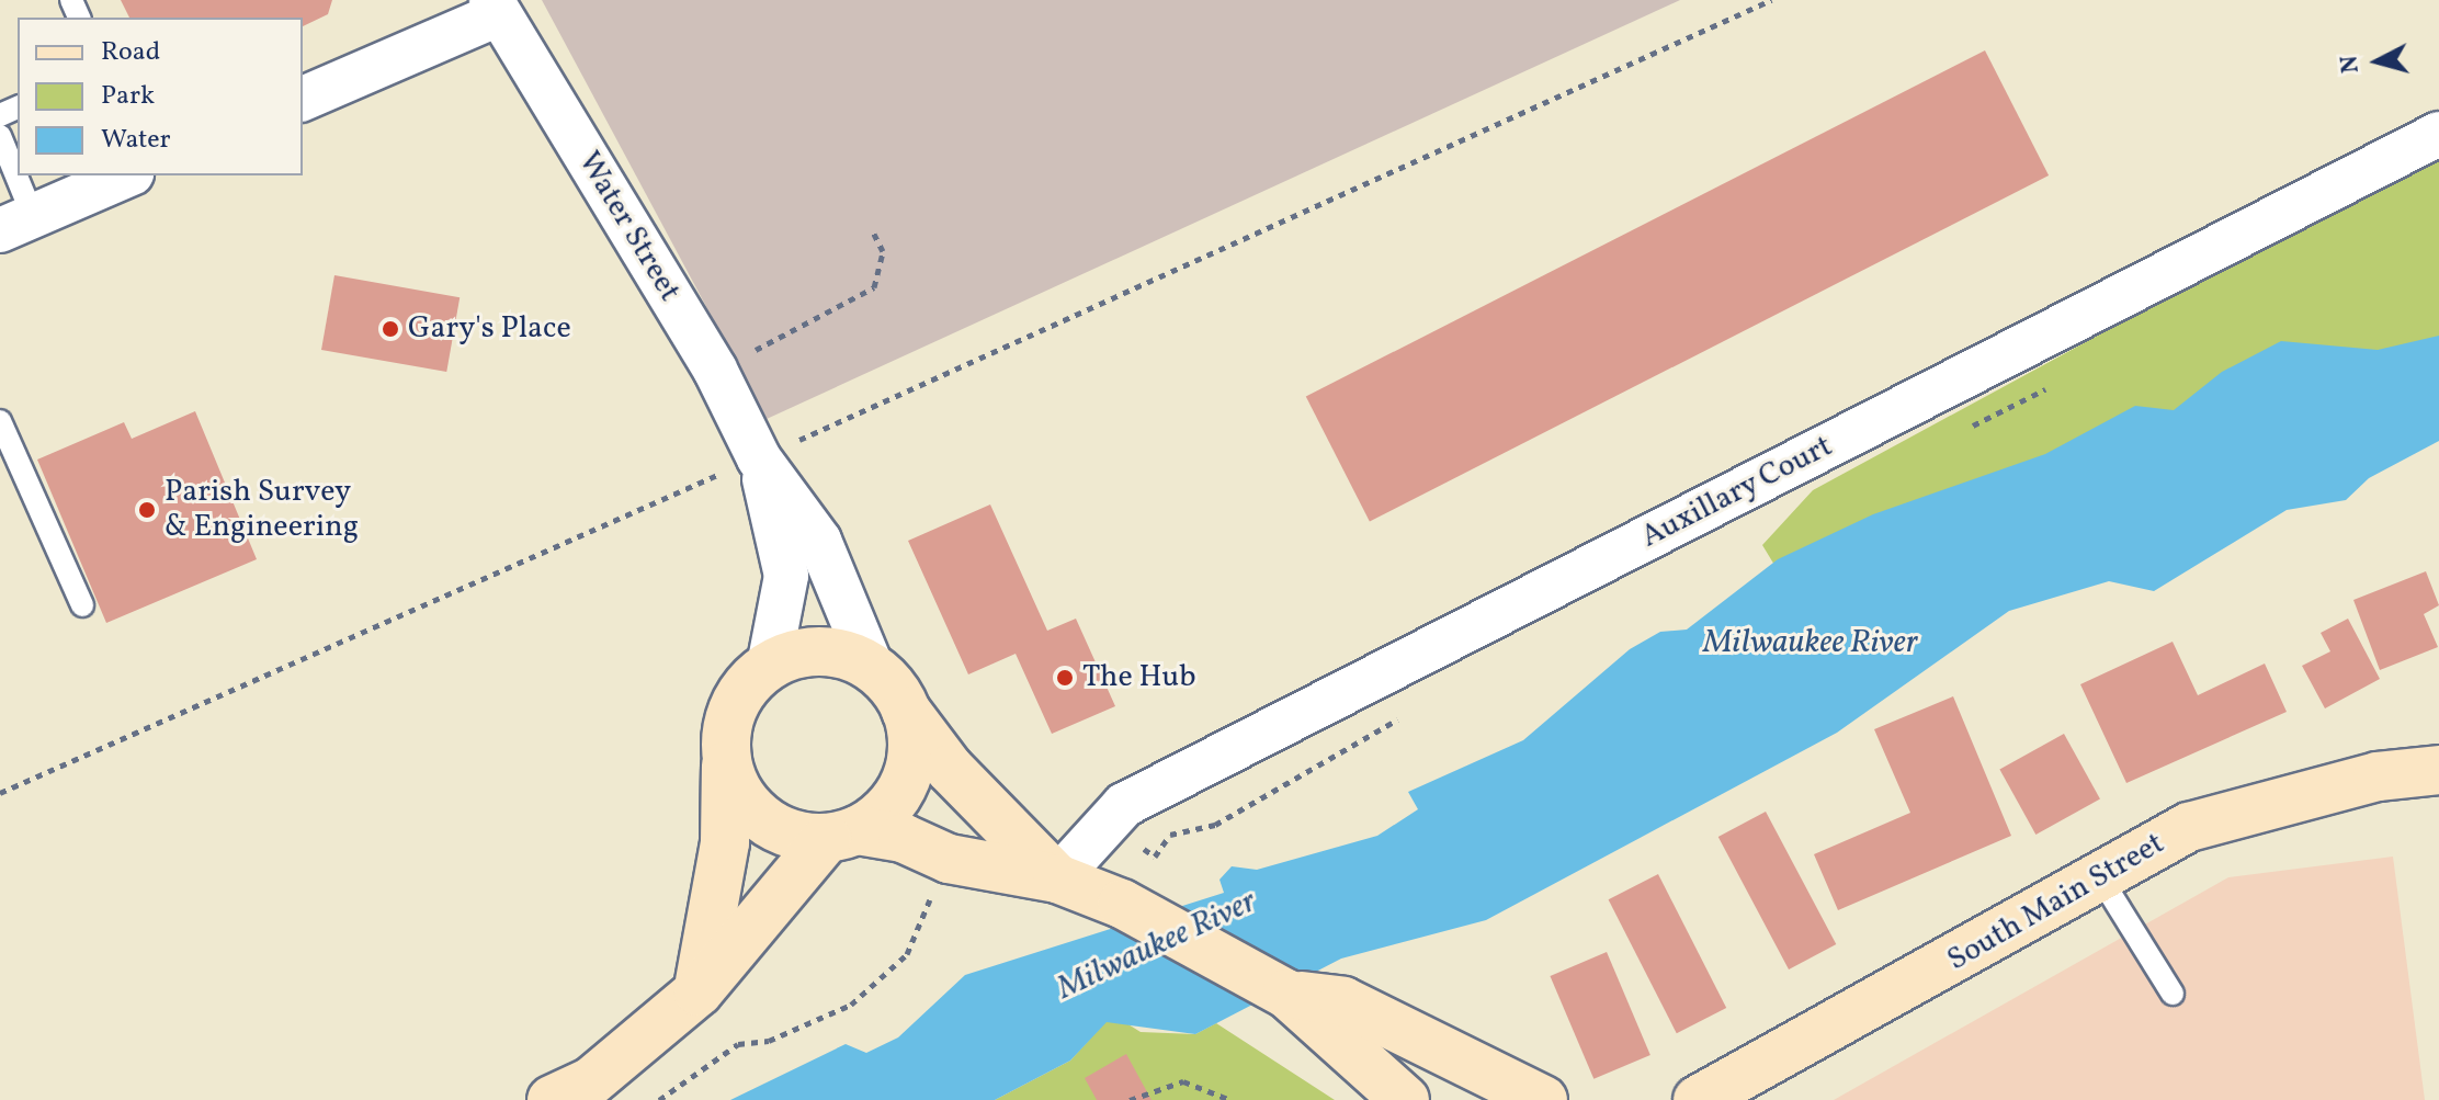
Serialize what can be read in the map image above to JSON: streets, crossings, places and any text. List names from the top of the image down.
{
  "streets": {
    "street": ["Water Street", "Auxillary Court", "South Main Street"]
  },
  "water": ["Milwaukee River"],
  "places": ["Gary's Place", "Parish Survey & Engineering", "The Hub"],
  "legend": ["Road", "Park", "Water"],
  "north": "left"
}
